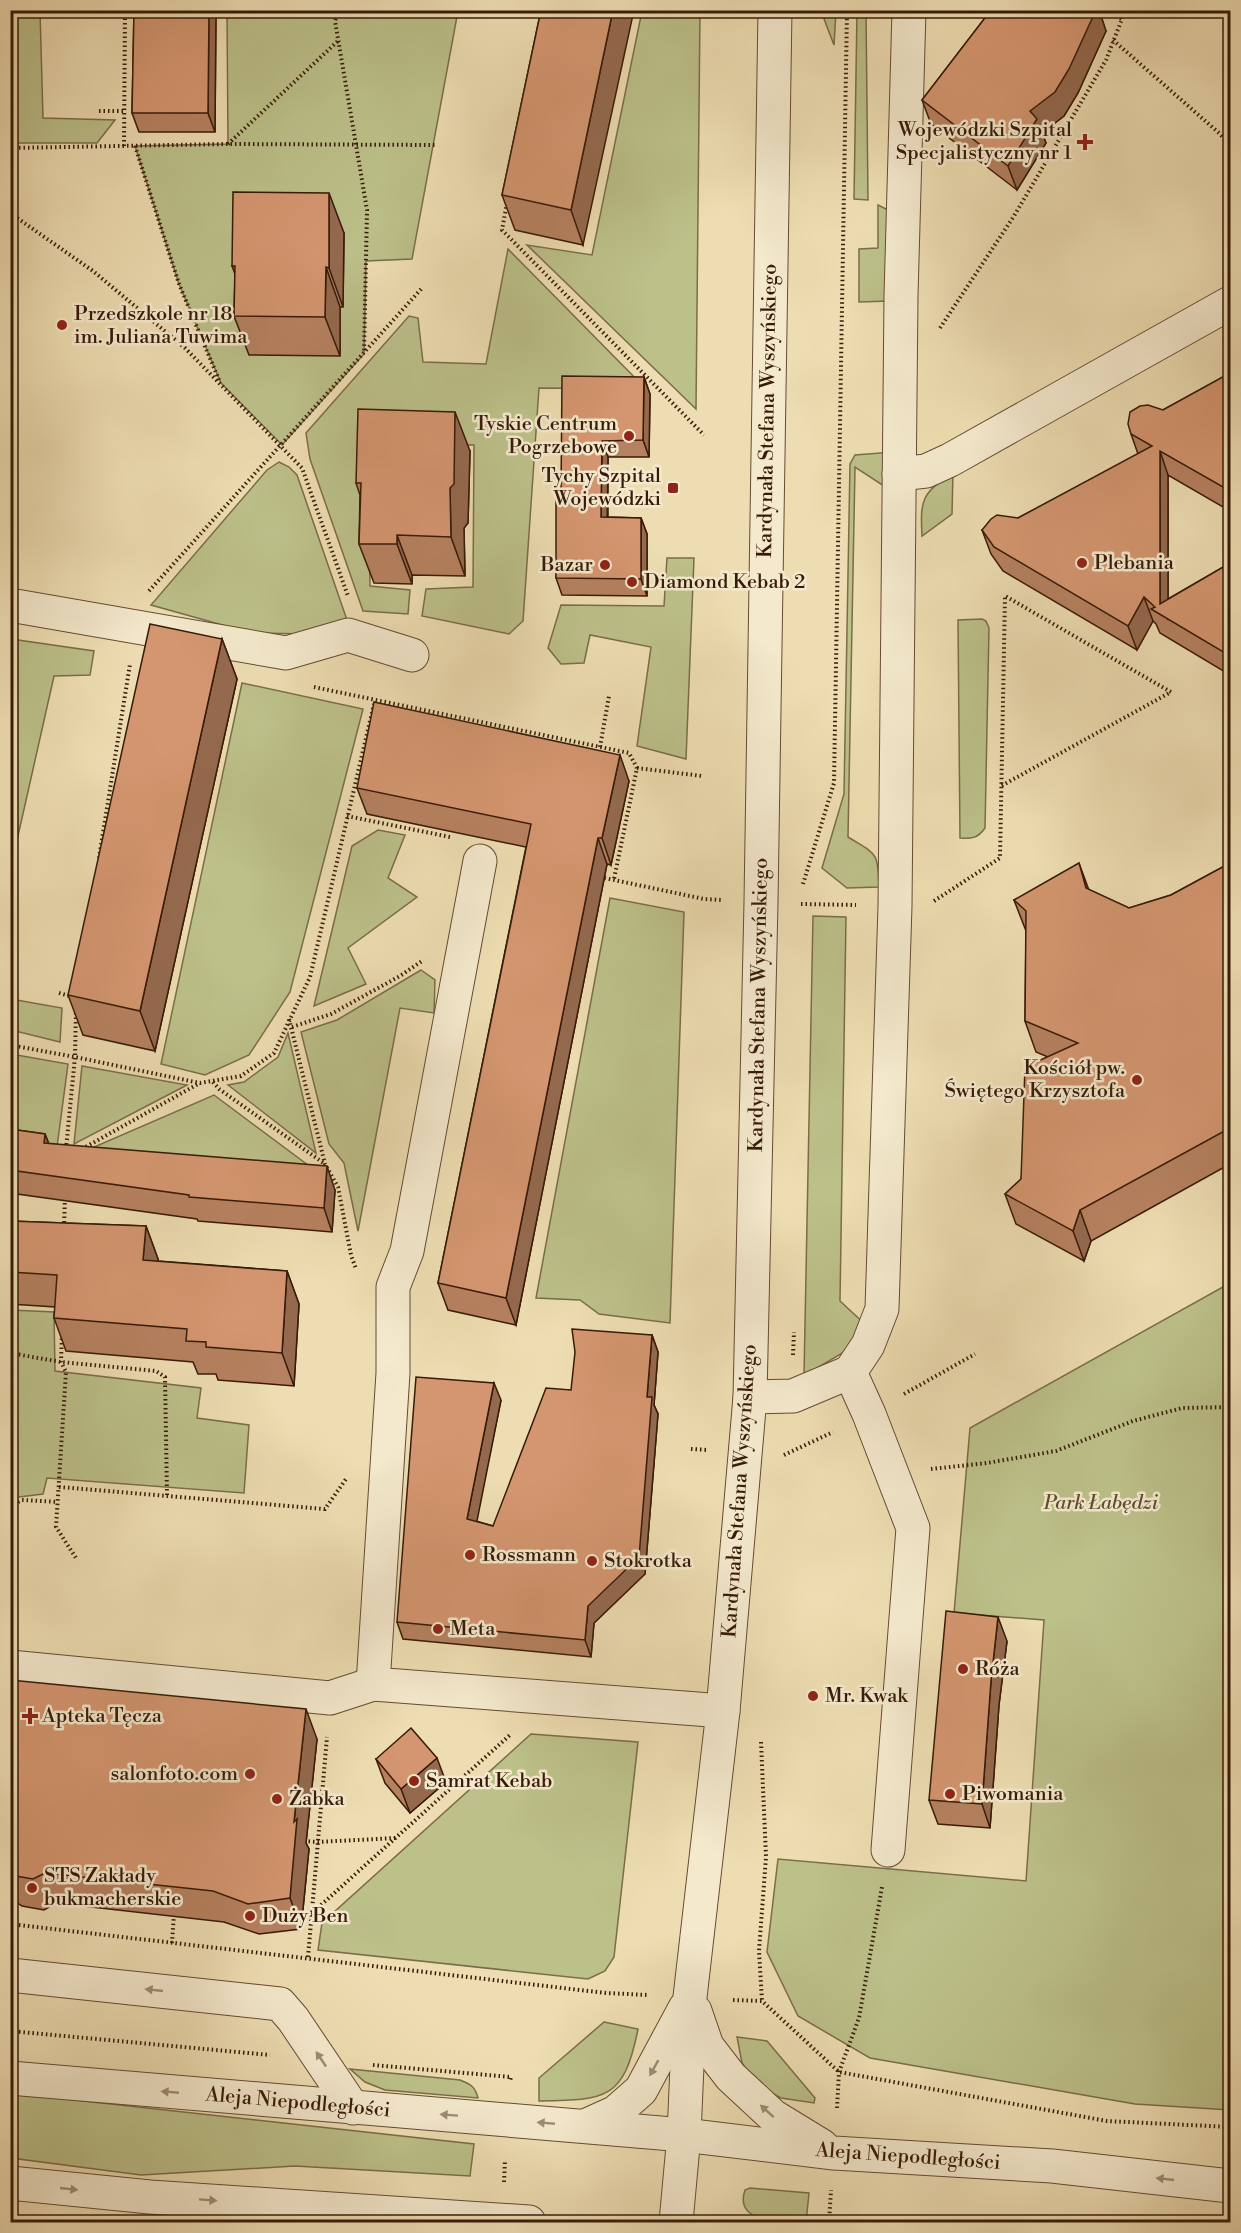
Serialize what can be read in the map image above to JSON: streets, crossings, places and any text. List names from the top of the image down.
{
  "streets": {
    "street": ["Kardynała Stefana Wyszyńskiego", "Aleja Niepodległości"]
  },
  "crossings": [
    ["Kardynała Stefana Wyszyńskiego", "Aleja Niepodległości"]
  ],
  "parks": ["Park Łabędzi"],
  "places": {
    "health": ["Wojewódzki Szpital Specjalistyczny nr 1", "Apteka Tęcza"],
    "other": [
      "Przedszkole nr 18 im. Juliana Tuwima",
      "Tyskie Centrum Pogrzebowe",
      "Plebania",
      "Bazar",
      "Diamond Kebab 2",
      "Kościół pw. Świętego Krzysztofa",
      "Rossmann",
      "Stokrotka",
      "Meta",
      "Róża",
      "Mr. Kwak",
      "salonfoto.com",
      "Samrat Kebab",
      "Piwomania",
      "Żabka",
      "STS Zakłady bukmacherskie",
      "Duży Ben"
    ],
    "transit": ["Tychy Szpital Wojewódzki"]
  }
}
